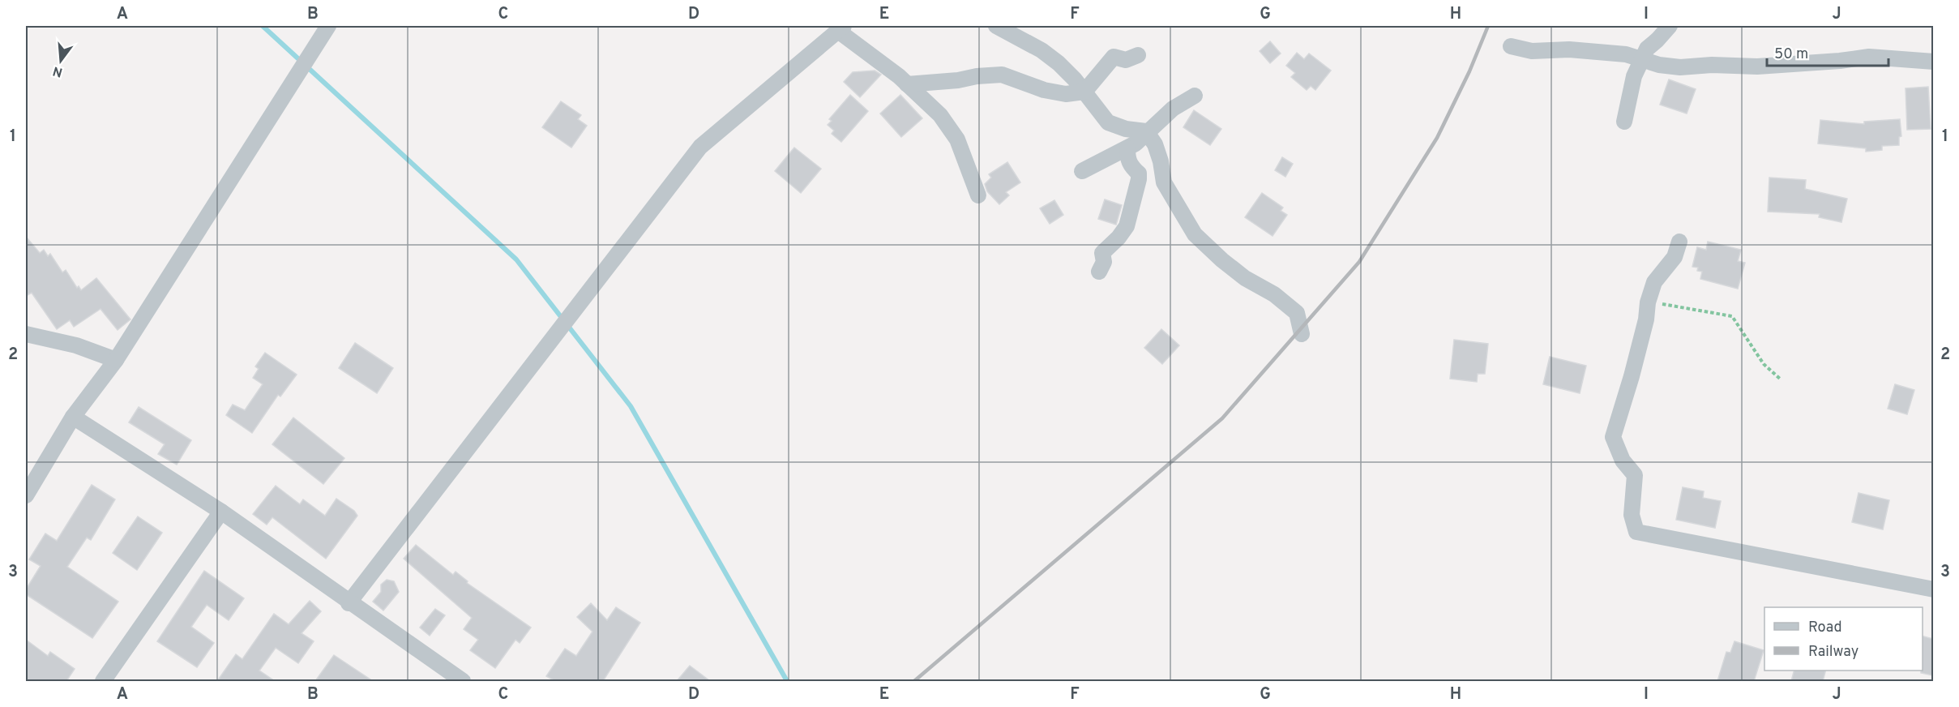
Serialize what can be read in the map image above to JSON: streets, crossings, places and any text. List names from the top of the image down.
{
  "legend": ["Road", "Railway"],
  "scale_bar": "50 m",
  "north": "bottom",
  "grid": {
    "columns": [
      "A",
      "B",
      "C",
      "D",
      "E",
      "F",
      "G",
      "H",
      "I",
      "J"
    ],
    "rows": ["1", "2", "3"]
  }
}
